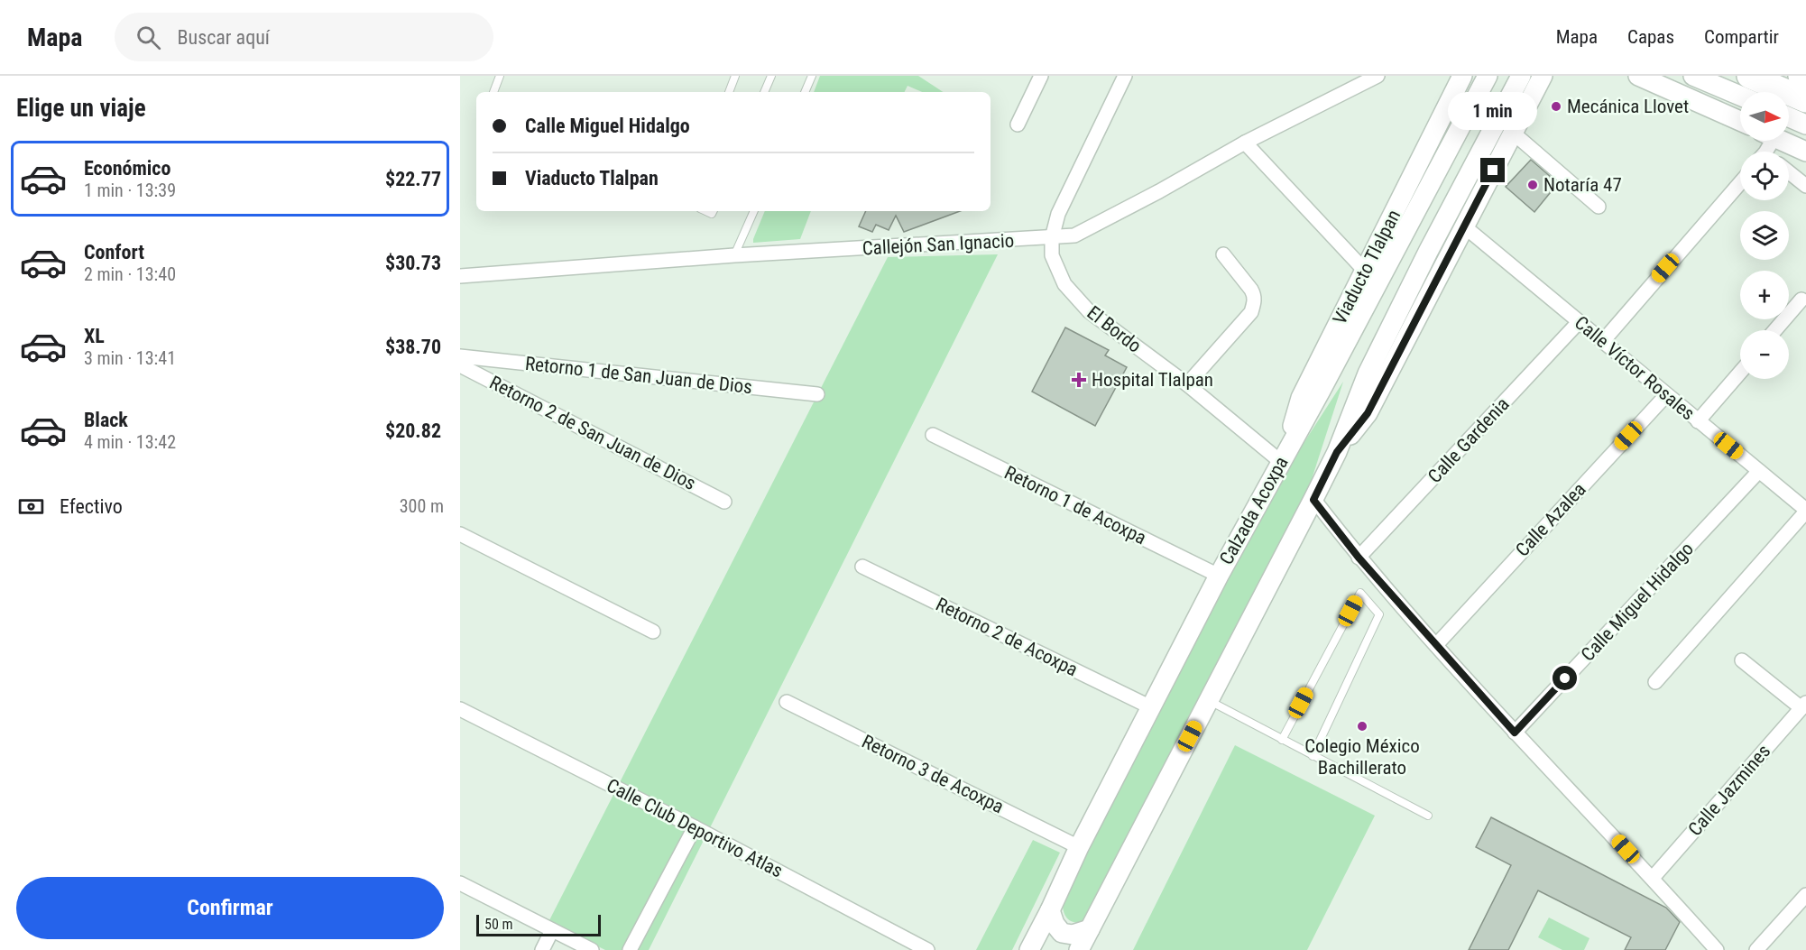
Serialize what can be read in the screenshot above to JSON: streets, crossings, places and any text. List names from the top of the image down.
{
  "streets": {
    "main road": ["Viaducto Tlalpan", "Calzada Acoxpa"],
    "street": [
      "Callejón San Ignacio",
      "El Bordo",
      "Calle Víctor Rosales",
      "Retorno 1 de San Juan de Dios",
      "Retorno 2 de San Juan de Dios",
      "Calle Gardenia",
      "Retorno 1 de Acoxpa",
      "Calle Azalea",
      "Calle Miguel Hidalgo",
      "Retorno 2 de Acoxpa",
      "Retorno 3 de Acoxpa",
      "Calle Jazmines",
      "Calle Club Deportivo Atlas"
    ]
  },
  "crossings": [
    ["Callejón San Ignacio", "El Bordo"],
    ["Viaducto Tlalpan", "El Bordo"],
    ["Viaducto Tlalpan", "Calzada Acoxpa"],
    ["El Bordo", "Calzada Acoxpa"],
    ["Calle Víctor Rosales", "Calle Gardenia"],
    ["Calle Víctor Rosales", "Calle Azalea"],
    ["Calle Víctor Rosales", "Calle Miguel Hidalgo"],
    ["Retorno 1 de Acoxpa", "Calzada Acoxpa"],
    ["Calzada Acoxpa", "Retorno 2 de Acoxpa"],
    ["Calzada Acoxpa", "Retorno 3 de Acoxpa"]
  ],
  "places": {
    "other": ["Mecánica Llovet", "Notaría 47", "Colegio México Bachillerato"],
    "health": ["Hospital Tlalpan"]
  },
  "scale_bar": "50 m",
  "north": "right",
  "page": {
    "header": "Mapa",
    "search": "Buscar aquí",
    "nav": ["Mapa", "Capas", "Compartir"],
    "heading": "Elige un viaje",
    "map_buttons": ["+", "−"],
    "bubble": "1 min",
    "banner": ["Calle Miguel Hidalgo", "Viaducto Tlalpan"],
    "list": [
      {
        "name": "Económico",
        "note": "1 min · 13:39",
        "value": "$22.77"
      },
      {
        "name": "Confort",
        "note": "2 min · 13:40",
        "value": "$30.73"
      },
      {
        "name": "XL",
        "note": "3 min · 13:41",
        "value": "$38.70"
      },
      {
        "name": "Black",
        "note": "4 min · 13:42",
        "value": "$20.82"
      }
    ],
    "pay": ["Efectivo", "300 m"],
    "buttons": "Confirmar",
    "scale": "50 m"
  }
}
